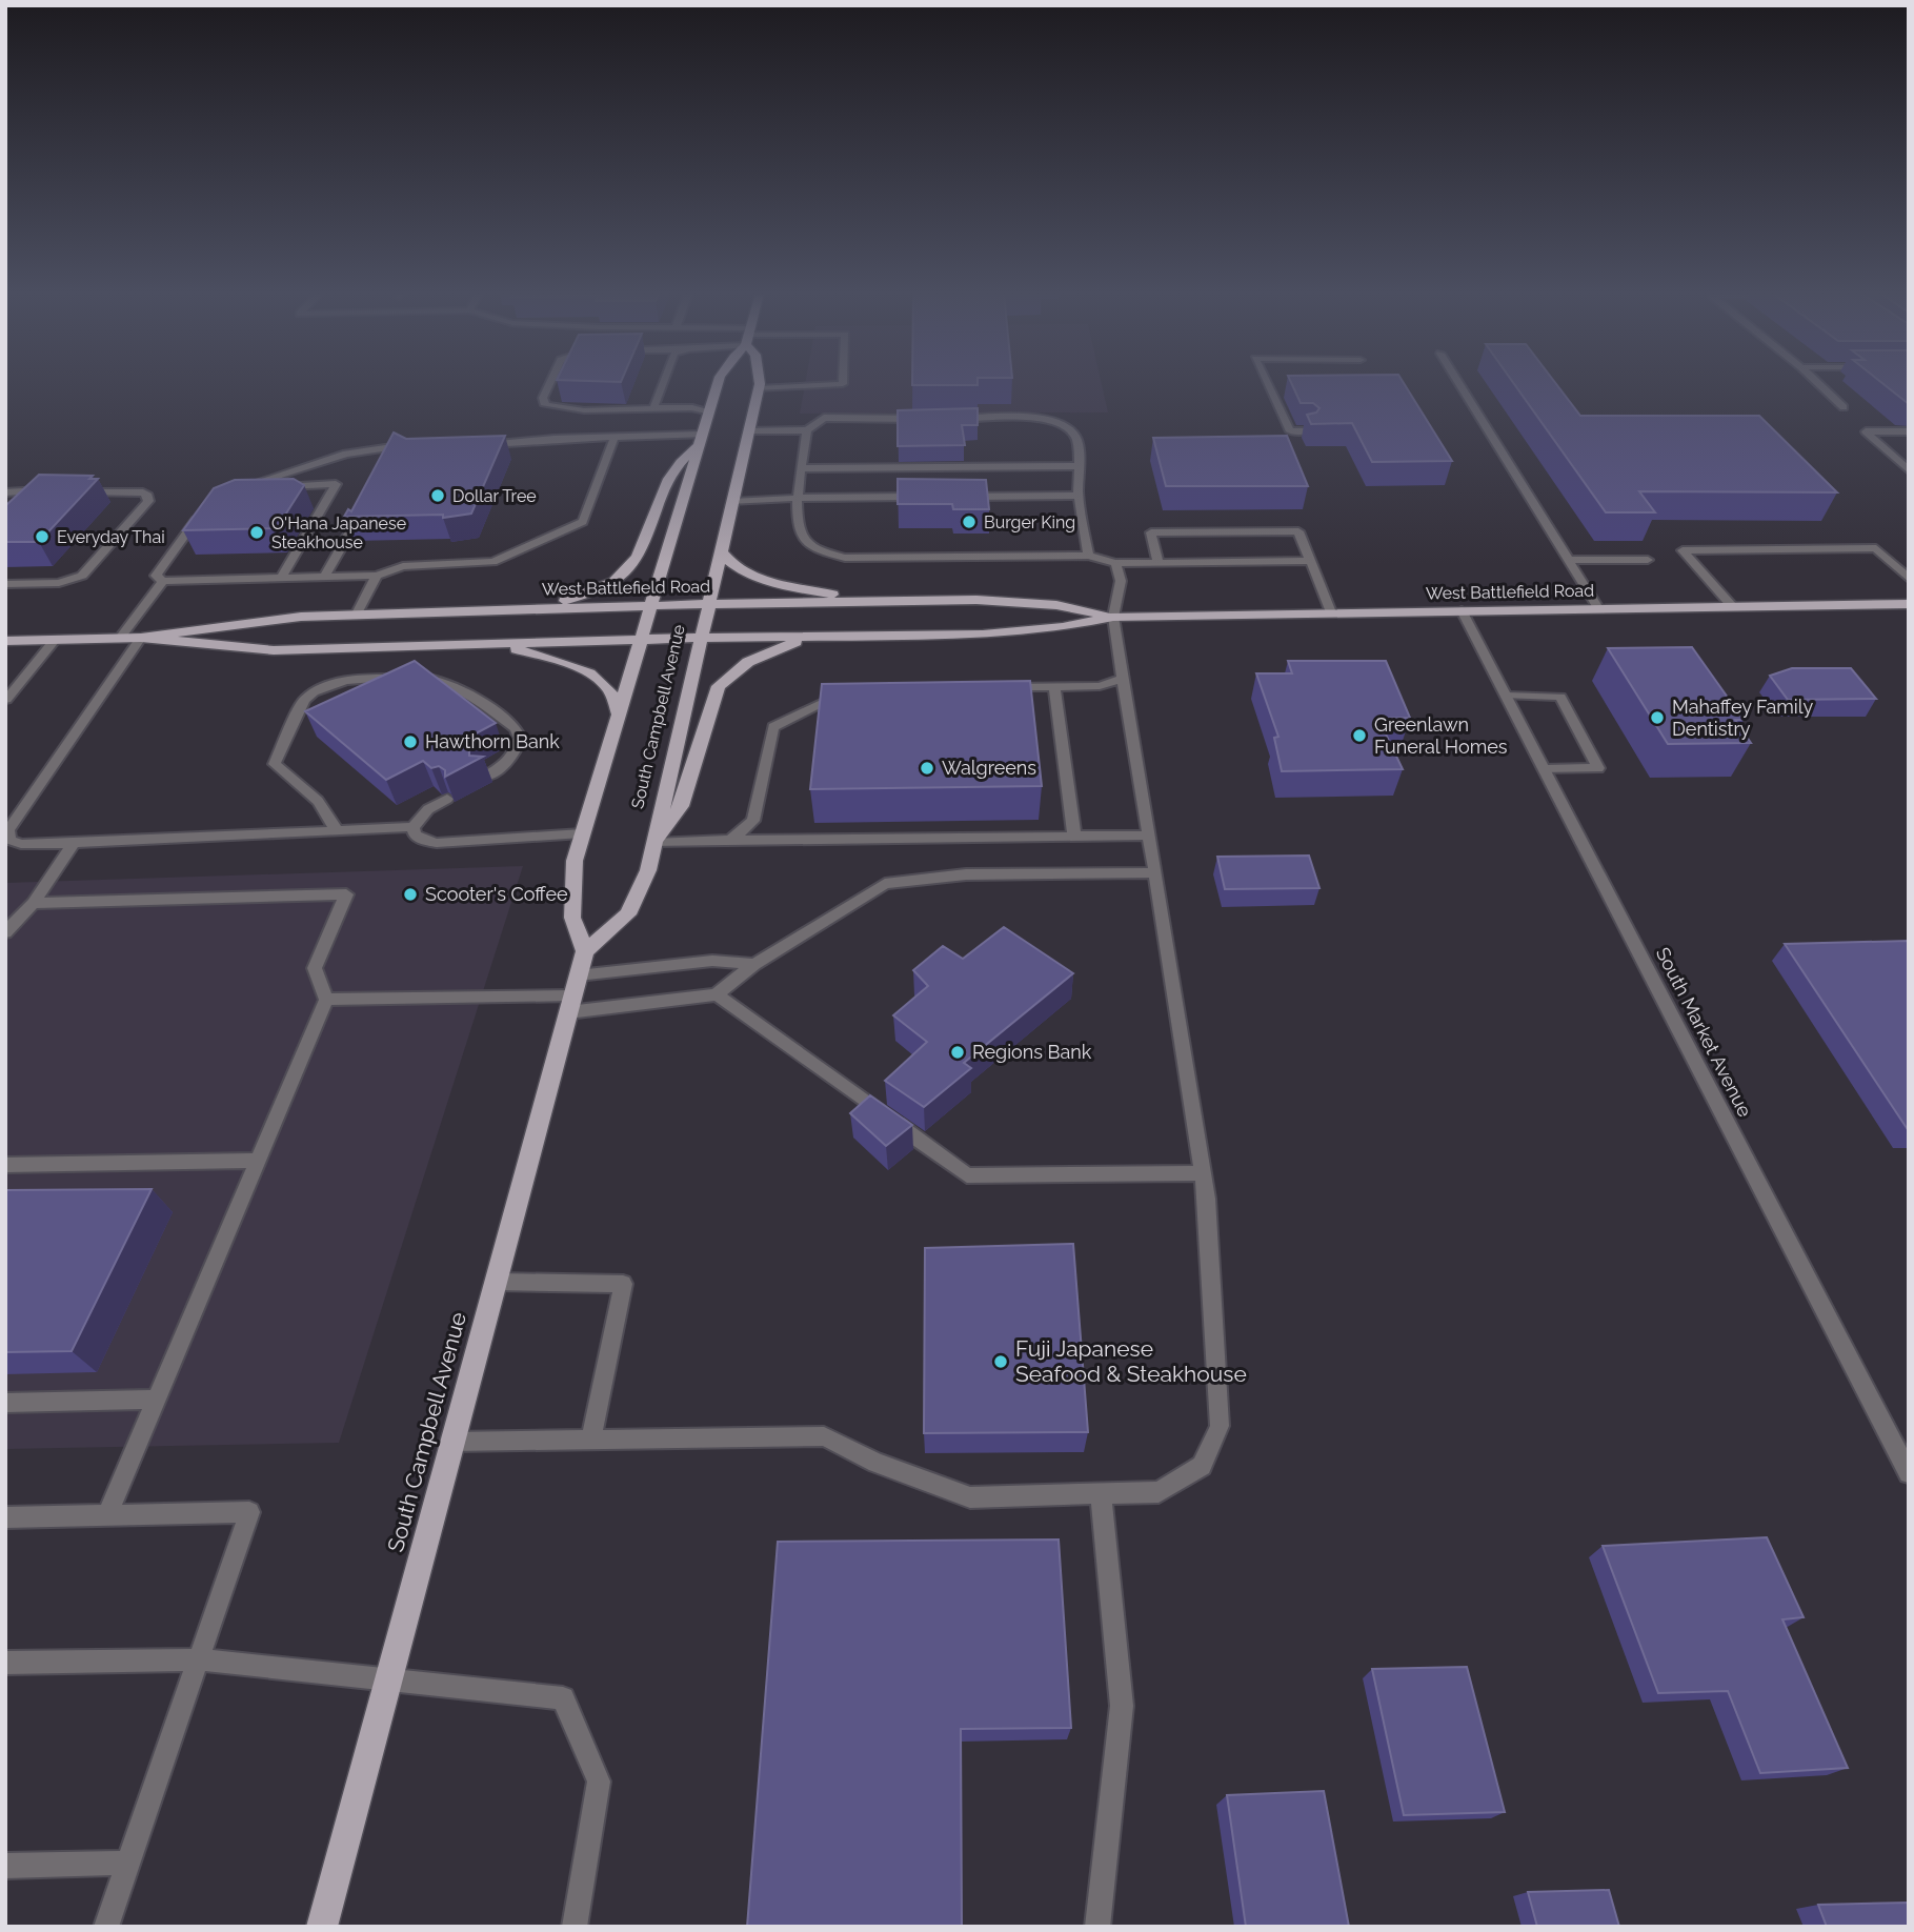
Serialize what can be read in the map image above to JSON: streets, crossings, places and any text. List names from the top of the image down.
{
  "streets": {
    "main road": ["West Battlefield Road", "South Campbell Avenue"],
    "street": ["South Market Avenue"]
  },
  "crossings": [
    ["West Battlefield Road", "South Campbell Avenue"],
    ["West Battlefield Road", "South Market Avenue"]
  ],
  "places": [
    "Dollar Tree",
    "Burger King",
    "O'Hana Japanese Steakhouse",
    "Everyday Thai",
    "Mahaffey Family Dentistry",
    "Greenlawn Funeral Homes",
    "Hawthorn Bank",
    "Walgreens",
    "Scooter's Coffee",
    "Regions Bank",
    "Fuji Japanese Seafood & Steakhouse"
  ]
}
